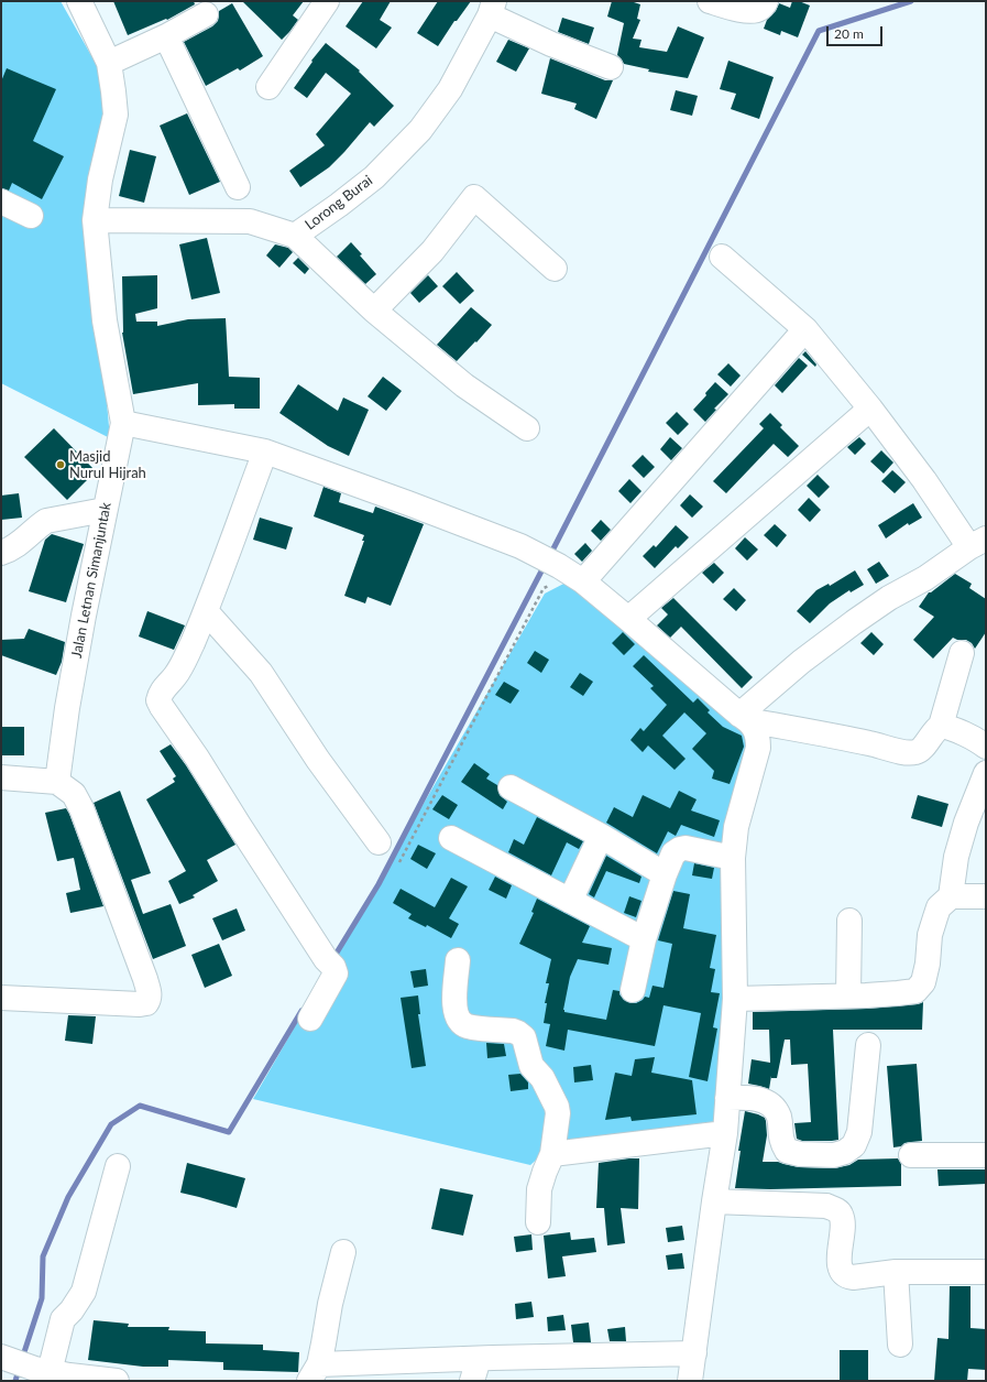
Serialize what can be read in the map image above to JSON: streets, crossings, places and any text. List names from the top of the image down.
{
  "streets": {
    "street": ["Lorong Burai", "Jalan Letnan Simanjuntak"]
  },
  "crossings": [
    ["Lorong Burai", "Jalan Letnan Simanjuntak"]
  ],
  "places": ["Masjid Nurul Hijrah"],
  "scale_bar": "20 m"
}
